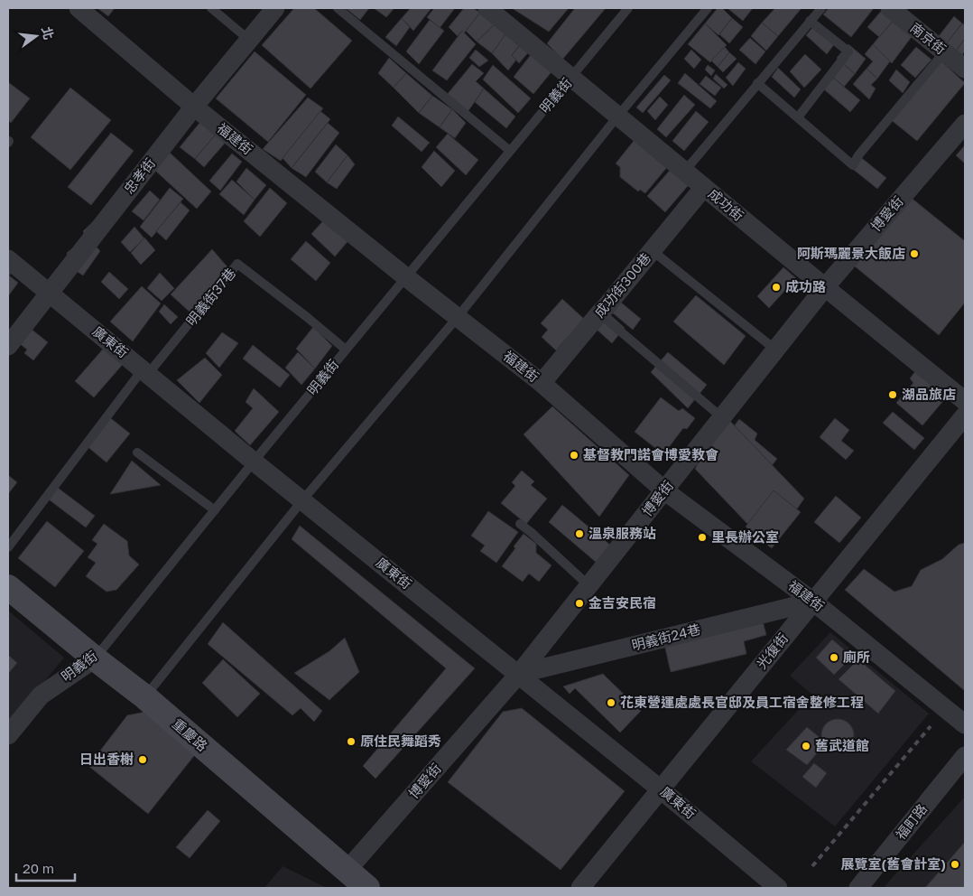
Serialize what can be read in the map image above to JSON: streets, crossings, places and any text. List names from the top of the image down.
{
  "streets": {
    "street": [
      "南京街",
      "明義街",
      "福建街",
      "忠孝街",
      "成功街",
      "博愛街",
      "成功街300巷",
      "廣東街",
      "明義街24巷",
      "光復街",
      "重慶路",
      "福町路"
    ],
    "lane": ["明義街37巷"]
  },
  "crossings": [
    ["明義街", "福建街"],
    ["明義街", "成功街"],
    ["明義街", "明義街37巷"],
    ["明義街", "廣東街"],
    ["明義街", "重慶路"],
    ["福建街", "忠孝街"],
    ["福建街", "博愛街"],
    ["福建街", "成功街300巷"],
    ["福建街", "明義街24巷"],
    ["福建街", "光復街"],
    ["忠孝街", "廣東街"],
    ["成功街", "博愛街"],
    ["成功街", "成功街300巷"],
    ["博愛街", "廣東街"],
    ["博愛街", "明義街24巷"],
    ["博愛街", "重慶路"],
    ["明義街37巷", "廣東街"],
    ["廣東街", "明義街24巷"],
    ["廣東街", "光復街"],
    ["明義街24巷", "光復街"]
  ],
  "places": [
    "阿斯瑪麗景大飯店",
    "成功路",
    "湖品旅店",
    "基督教門諾會博愛教會",
    "溫泉服務站",
    "里長辦公室",
    "金吉安民宿",
    "廁所",
    "花東營運處處長官邸及員工宿舍整修工程",
    "原住民舞蹈秀",
    "舊武道館",
    "日出香榭",
    "展覽室(舊會計室)"
  ],
  "scale_bar": "20 m",
  "north": "right"
}
